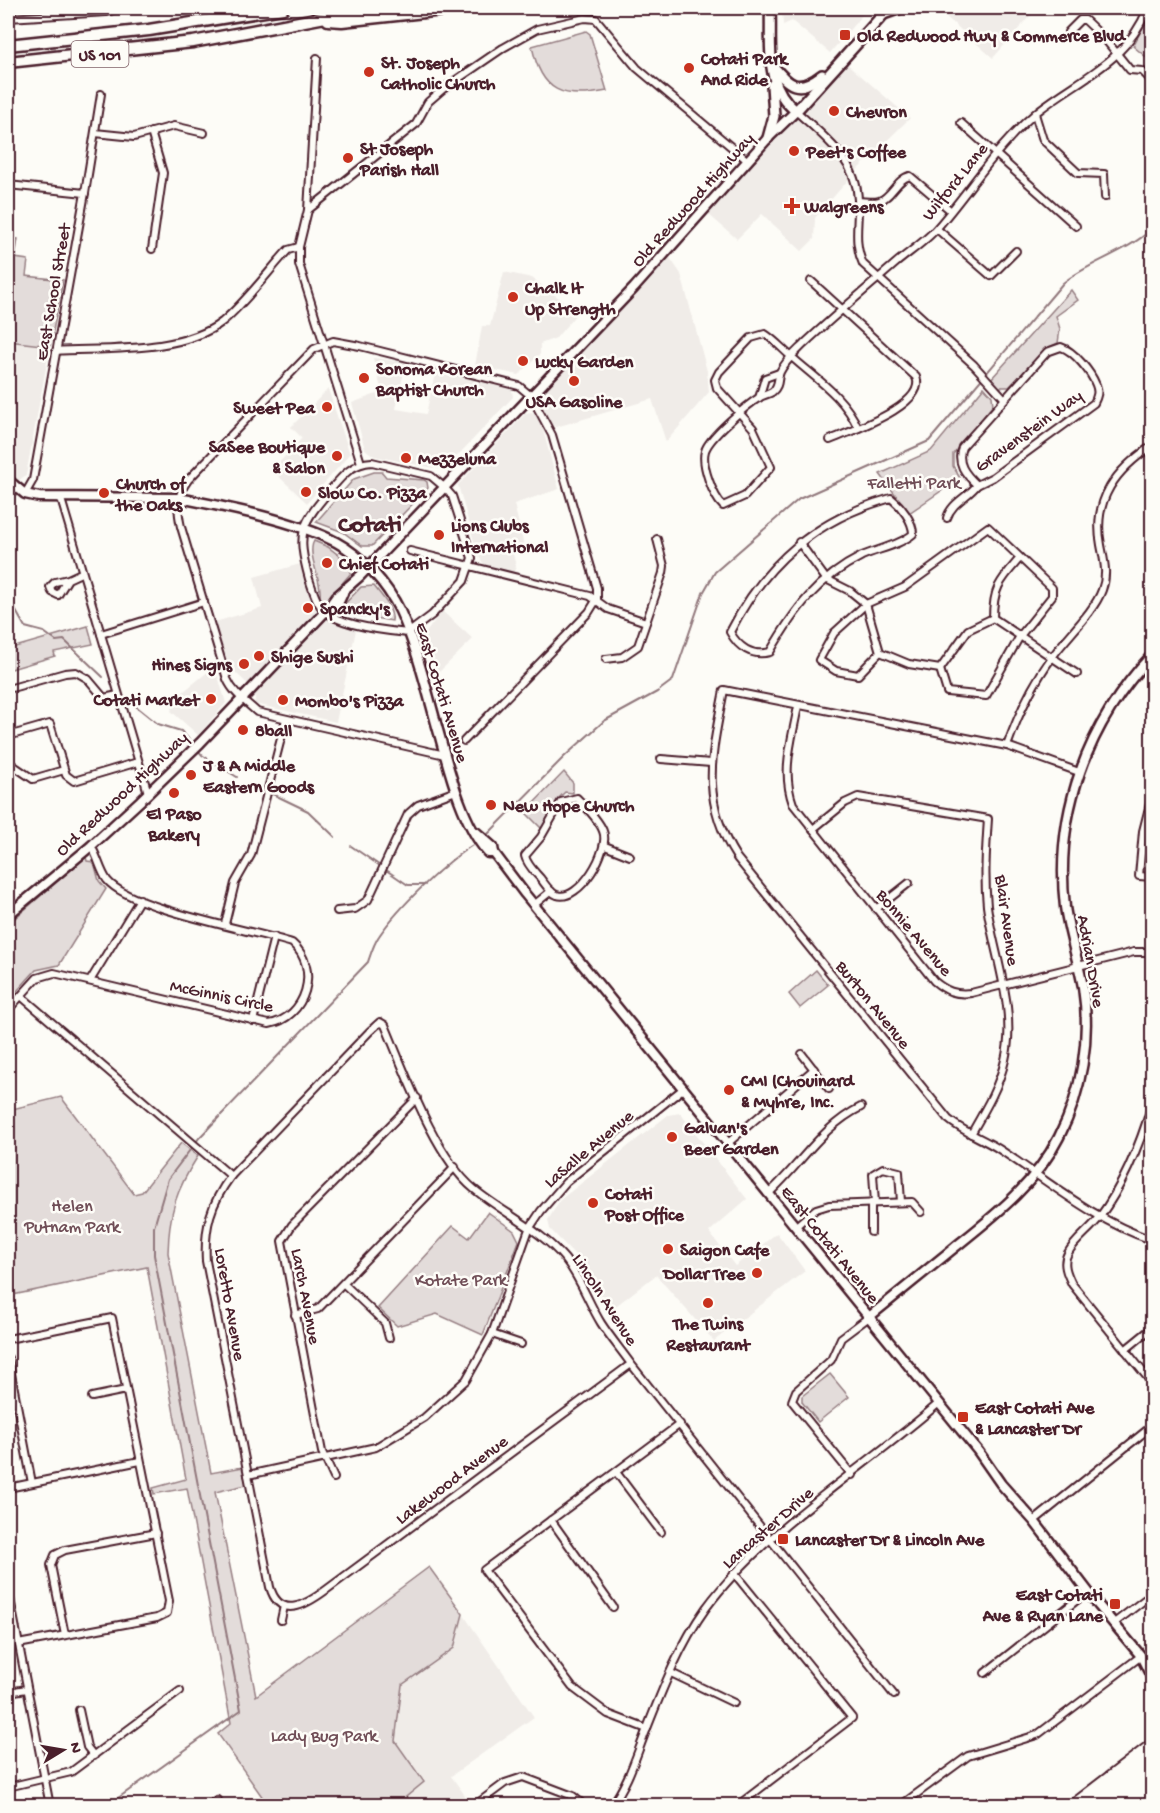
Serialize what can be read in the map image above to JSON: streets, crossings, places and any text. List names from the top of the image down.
{
  "streets": {
    "highway": ["US 101"],
    "main road": ["Old Redwood Highway", "East Cotati Avenue", "Adrian Drive"],
    "street": [
      "Wilford Lane",
      "East School Street",
      "Gravenstein Way",
      "Blair Avenue",
      "Bonnie Avenue",
      "McGinnis Circle",
      "Burton Avenue",
      "LaSalle Avenue",
      "Larch Avenue",
      "Lincoln Avenue",
      "Loretto Avenue",
      "Lakewood Avenue",
      "Lancaster Drive"
    ]
  },
  "crossings": [
    ["Old Redwood Highway", "East Cotati Avenue"],
    ["Old Redwood Highway", "McGinnis Circle"],
    ["East School Street", "East Cotati Avenue"],
    ["East Cotati Avenue", "Adrian Drive"],
    ["East Cotati Avenue", "LaSalle Avenue"],
    ["East Cotati Avenue", "Lancaster Drive"],
    ["Blair Avenue", "Bonnie Avenue"],
    ["Blair Avenue", "Burton Avenue"],
    ["Bonnie Avenue", "Adrian Drive"],
    ["Bonnie Avenue", "Burton Avenue"],
    ["Adrian Drive", "Burton Avenue"],
    ["LaSalle Avenue", "Larch Avenue"],
    ["LaSalle Avenue", "Lincoln Avenue"],
    ["LaSalle Avenue", "Loretto Avenue"],
    ["Larch Avenue", "Lincoln Avenue"],
    ["Lincoln Avenue", "Loretto Avenue"],
    ["Lincoln Avenue", "Lakewood Avenue"],
    ["Lincoln Avenue", "Lancaster Drive"]
  ],
  "districts": ["Cotati"],
  "parks": [
    "Falletti Park",
    "Helen Putnam Park",
    "Kotate Park",
    "Lady Bug Park"
  ],
  "places": {
    "transit": [
      "Old Redwood Hwy & Commerce Blvd",
      "East Cotati Ave & Lancaster Dr",
      "Lancaster Dr & Lincoln Ave",
      "East Cotati Ave & Ryan Lane"
    ],
    "other": [
      "Cotati Park And Ride",
      "St. Joseph Catholic Church",
      "Chevron",
      "Peet's Coffee",
      "St Joseph Parish Hall",
      "Chalk It Up Strength",
      "Lucky Garden",
      "Sonoma Korean Baptist Church",
      "USA Gasoline",
      "Sweet Pea",
      "SaSee Boutique & Salon",
      "Mezzeluna",
      "Slow Co. Pizza",
      "Church of the Oaks",
      "Lions Clubs International",
      "Chief Cotati",
      "Spancky's",
      "Shige Sushi",
      "Hines Signs",
      "Cotati Market",
      "Mombo's Pizza",
      "8ball",
      "J & A Middle Eastern Goods",
      "El Paso Bakery",
      "New Hope Church",
      "CMI (Chouinard & Myhre, Inc.",
      "Galvan's Beer Garden",
      "Cotati Post Office",
      "Saigon Cafe",
      "Dollar Tree",
      "The Twins Restaurant"
    ],
    "health": ["Walgreens"]
  },
  "north": "right"
}
